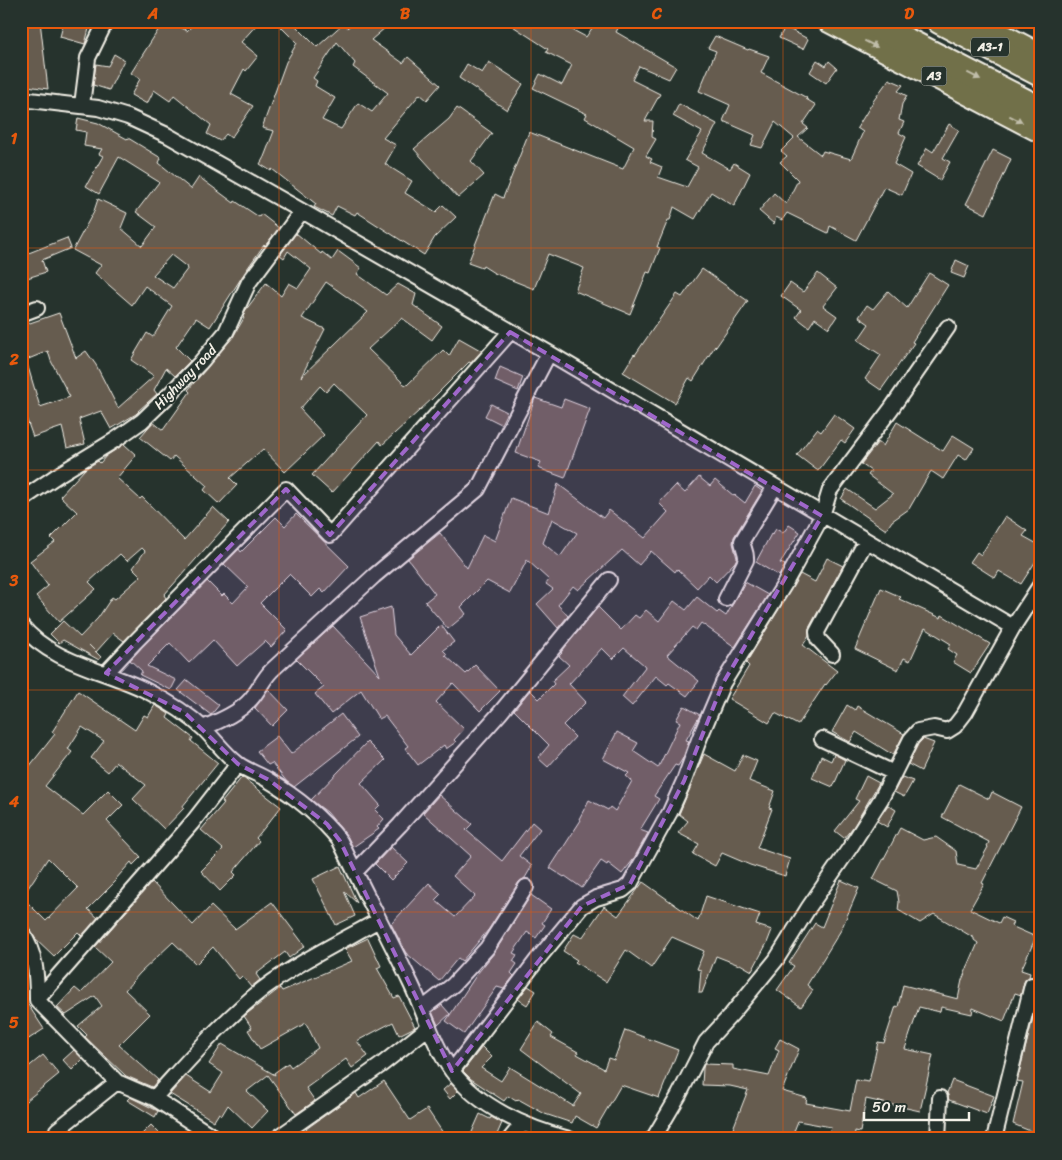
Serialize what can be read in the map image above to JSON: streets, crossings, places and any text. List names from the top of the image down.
{
  "streets": {
    "highway": ["A3-1"],
    "main road": ["A3"],
    "street": ["Highway road"]
  },
  "scale_bar": "50 m",
  "grid": {
    "columns": [
      "A",
      "B",
      "C",
      "D"
    ],
    "rows": [
      "1",
      "2",
      "3",
      "4",
      "5"
    ]
  }
}
